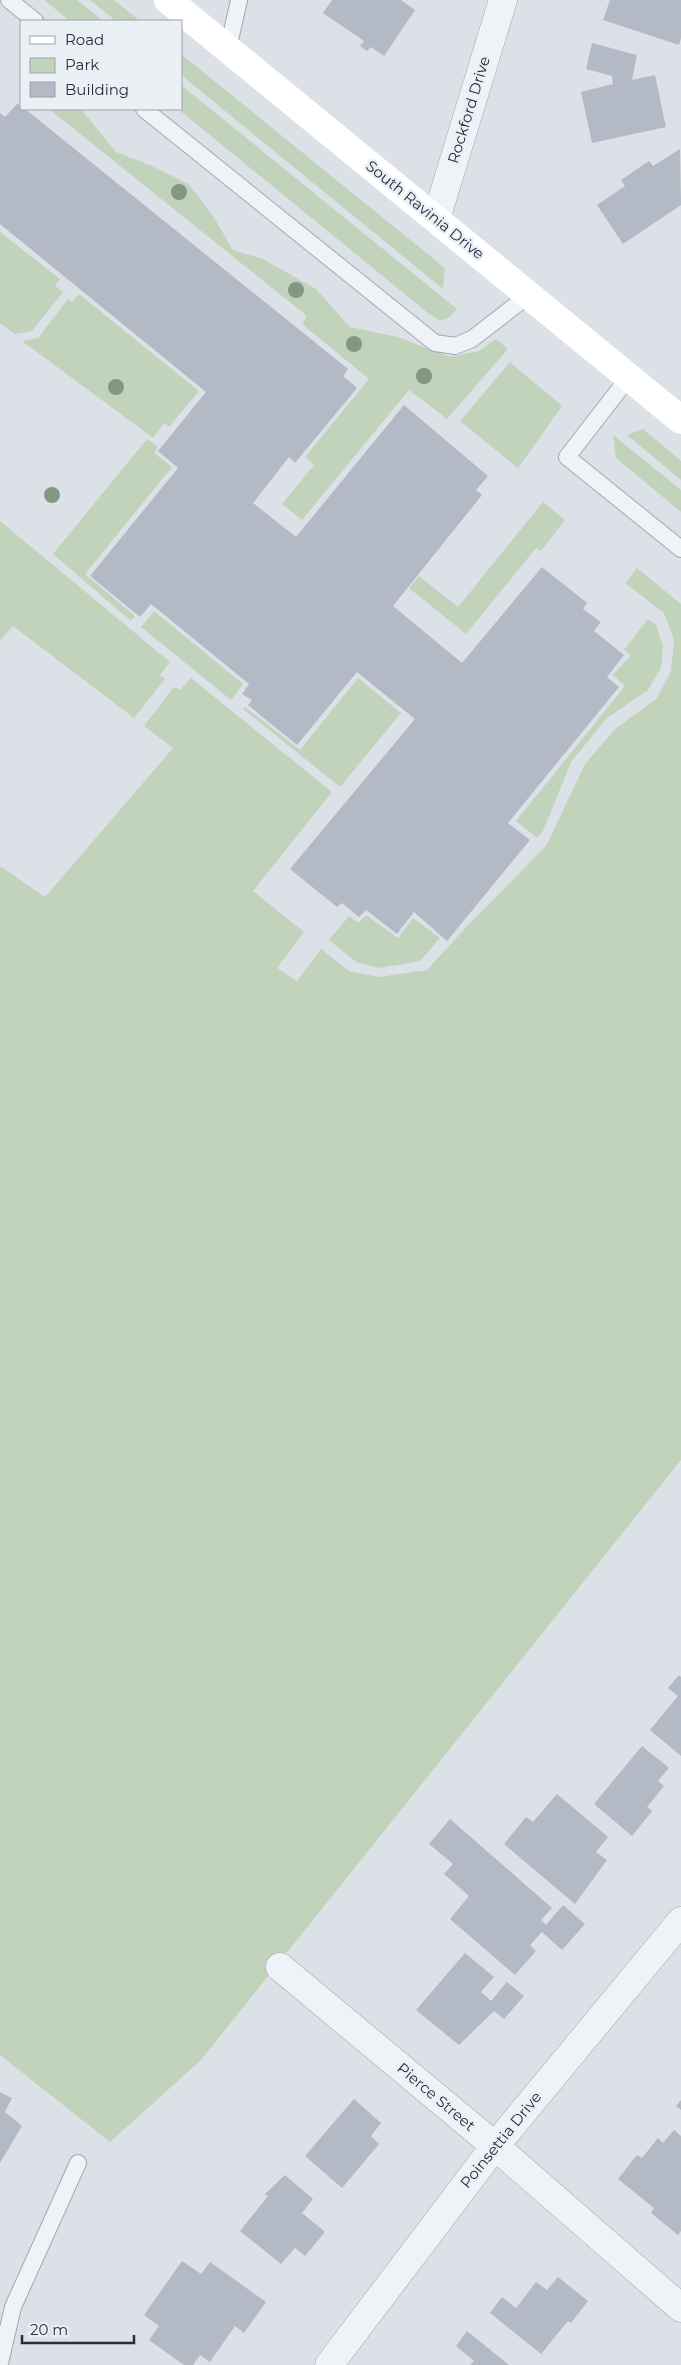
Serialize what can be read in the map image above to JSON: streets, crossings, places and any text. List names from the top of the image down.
{
  "streets": {
    "street": [
      "Rockford Drive",
      "South Ravinia Drive",
      "Pierce Street",
      "Poinsettia Drive"
    ]
  },
  "crossings": [
    ["Rockford Drive", "South Ravinia Drive"],
    ["Pierce Street", "Poinsettia Drive"]
  ],
  "legend": ["Road", "Park", "Building"],
  "scale_bar": "20 m"
}
